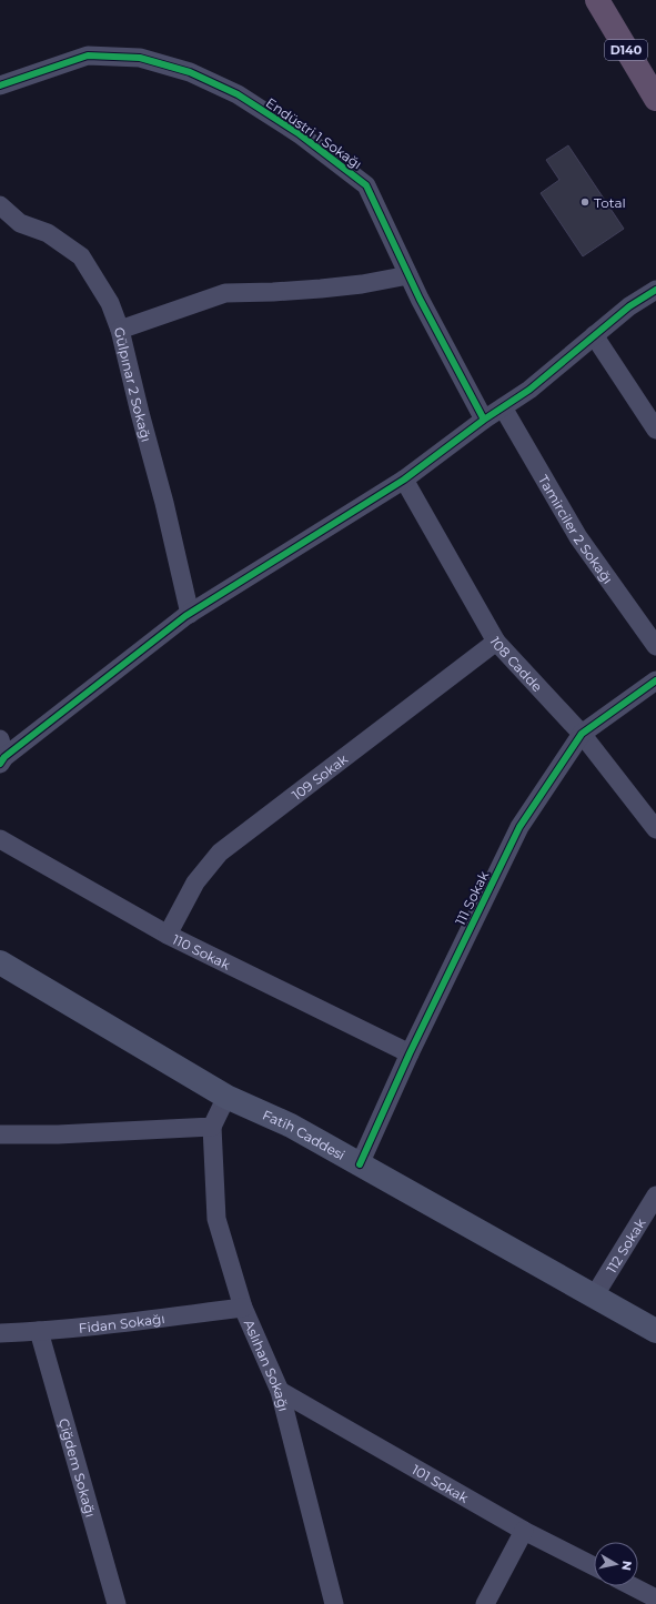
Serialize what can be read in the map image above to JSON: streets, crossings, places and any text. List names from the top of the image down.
{
  "streets": {
    "highway": ["D140"],
    "main road": ["Fatih Caddesi"],
    "street": [
      "Endüstri 1 Sokağı",
      "Gülpınar 2 Sokağı",
      "Tamirciler 2 Sokağı",
      "108 Cadde",
      "109 Sokak",
      "111 Sokak",
      "110 Sokak",
      "112 Sokak",
      "Fidan Sokağı",
      "Aslıhan Sokağı",
      "Çiğdem Sokağı",
      "101 Sokak"
    ]
  },
  "crossings": [
    ["108 Cadde", "109 Sokak"],
    ["108 Cadde", "111 Sokak"],
    ["109 Sokak", "110 Sokak"],
    ["111 Sokak", "110 Sokak"],
    ["111 Sokak", "Fatih Caddesi"],
    ["Fatih Caddesi", "112 Sokak"],
    ["Fidan Sokağı", "Aslıhan Sokağı"],
    ["Fidan Sokağı", "Çiğdem Sokağı"],
    ["Aslıhan Sokağı", "101 Sokak"]
  ],
  "places": ["Total"],
  "north": "right"
}
